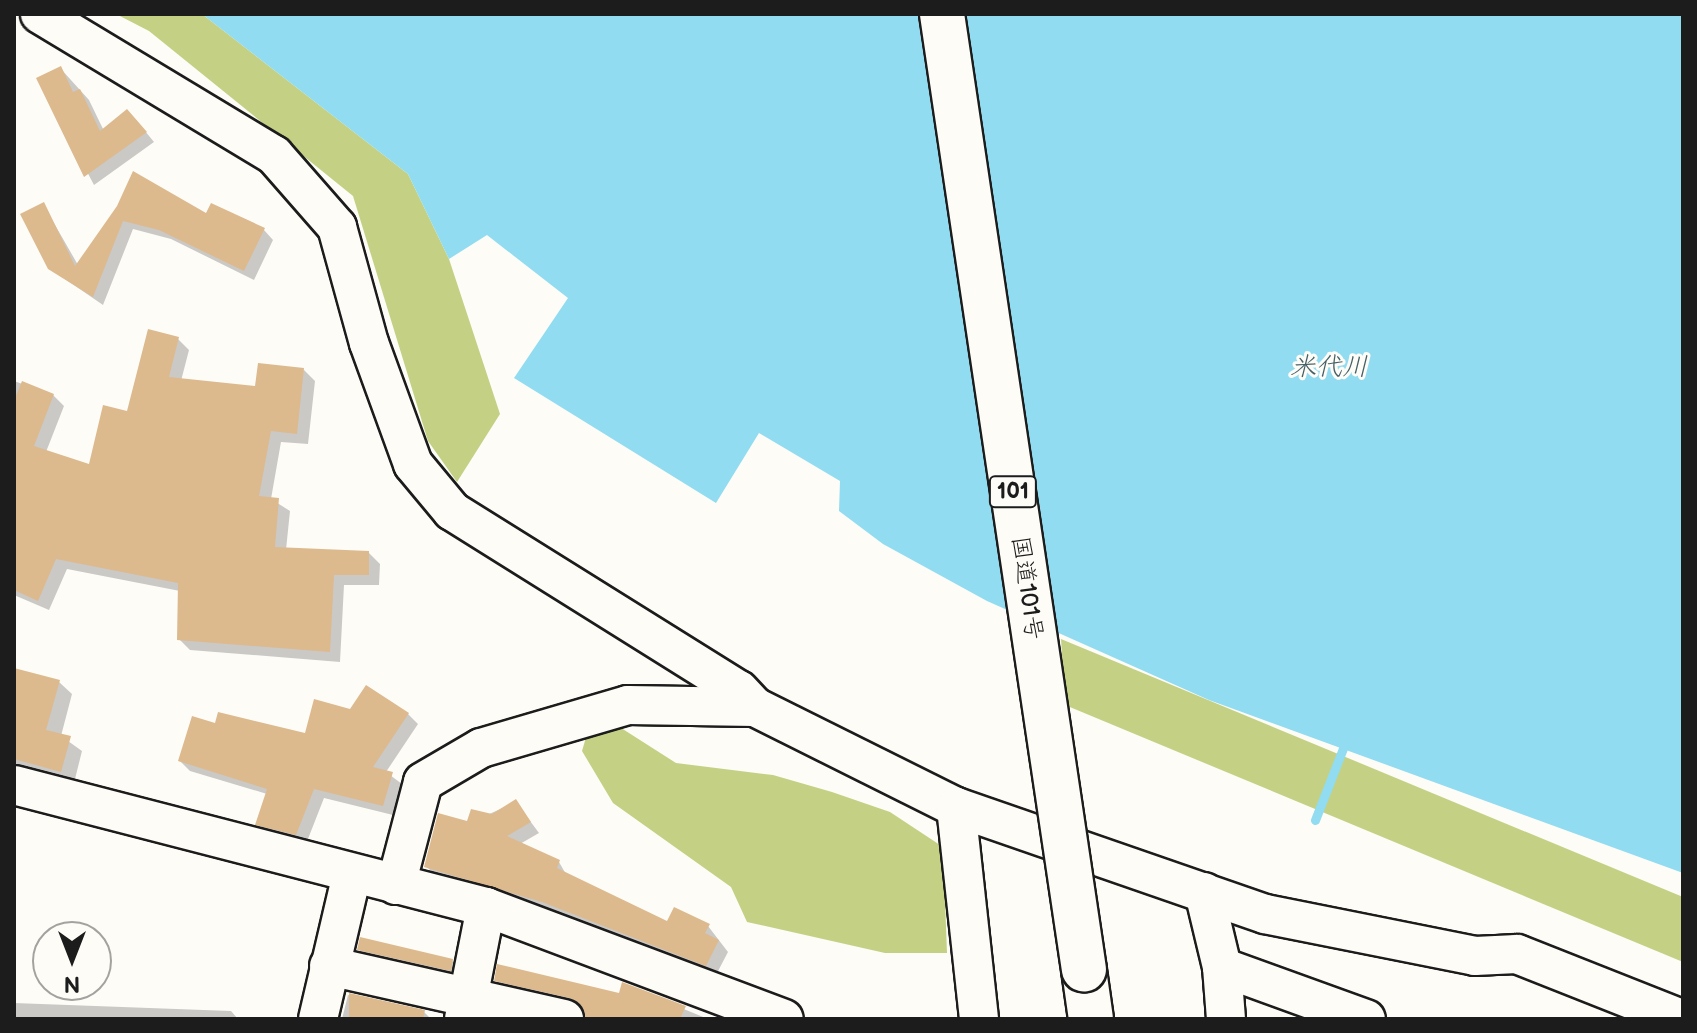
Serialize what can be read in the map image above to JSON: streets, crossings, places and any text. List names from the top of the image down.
{
  "streets": {
    "highway": ["101", "国道101号"]
  },
  "water": ["米代川"],
  "north": "bottom"
}
